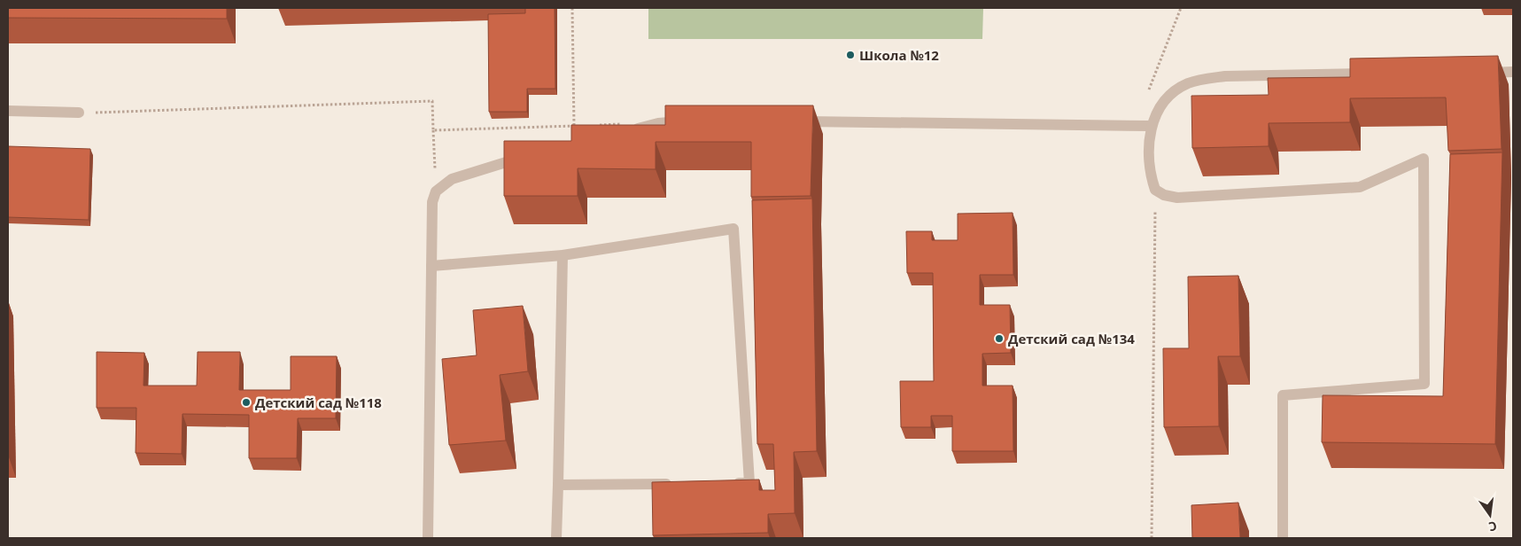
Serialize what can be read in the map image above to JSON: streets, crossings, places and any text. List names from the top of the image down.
{
  "places": ["Школа №12", "Детский сад №134", "Детский сад №118"],
  "north": "bottom"
}
